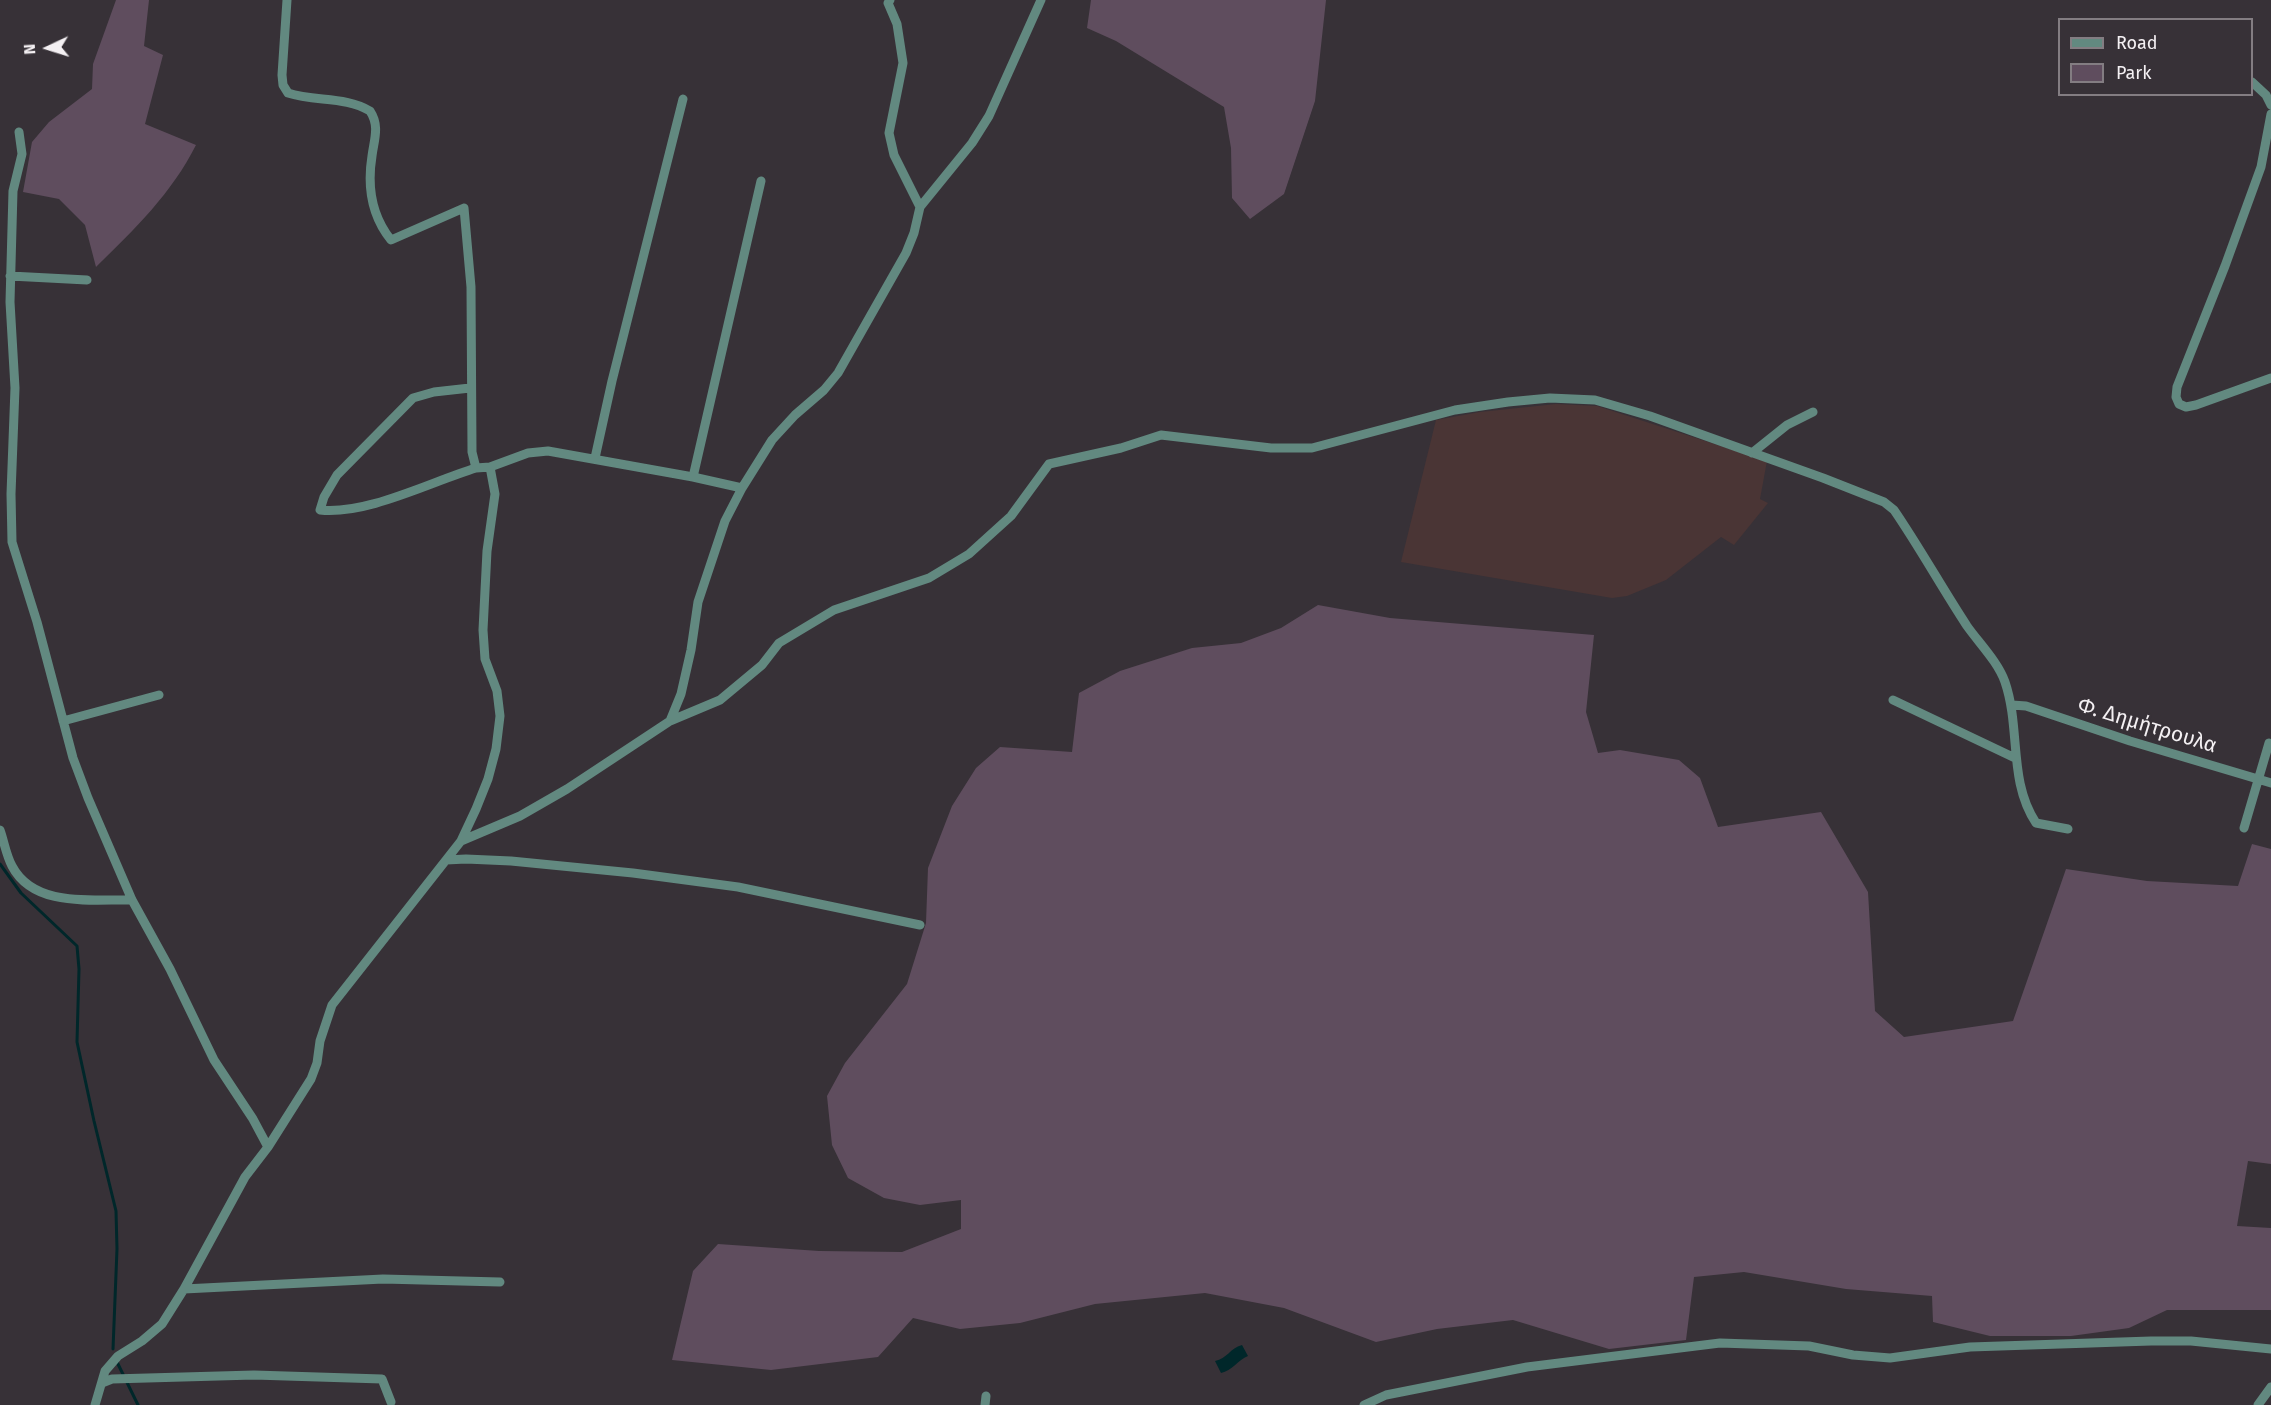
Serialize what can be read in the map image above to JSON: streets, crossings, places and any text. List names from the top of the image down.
{
  "streets": {
    "street": ["Φ. Δημήτρουλα"]
  },
  "legend": ["Road", "Park"],
  "north": "left"
}
